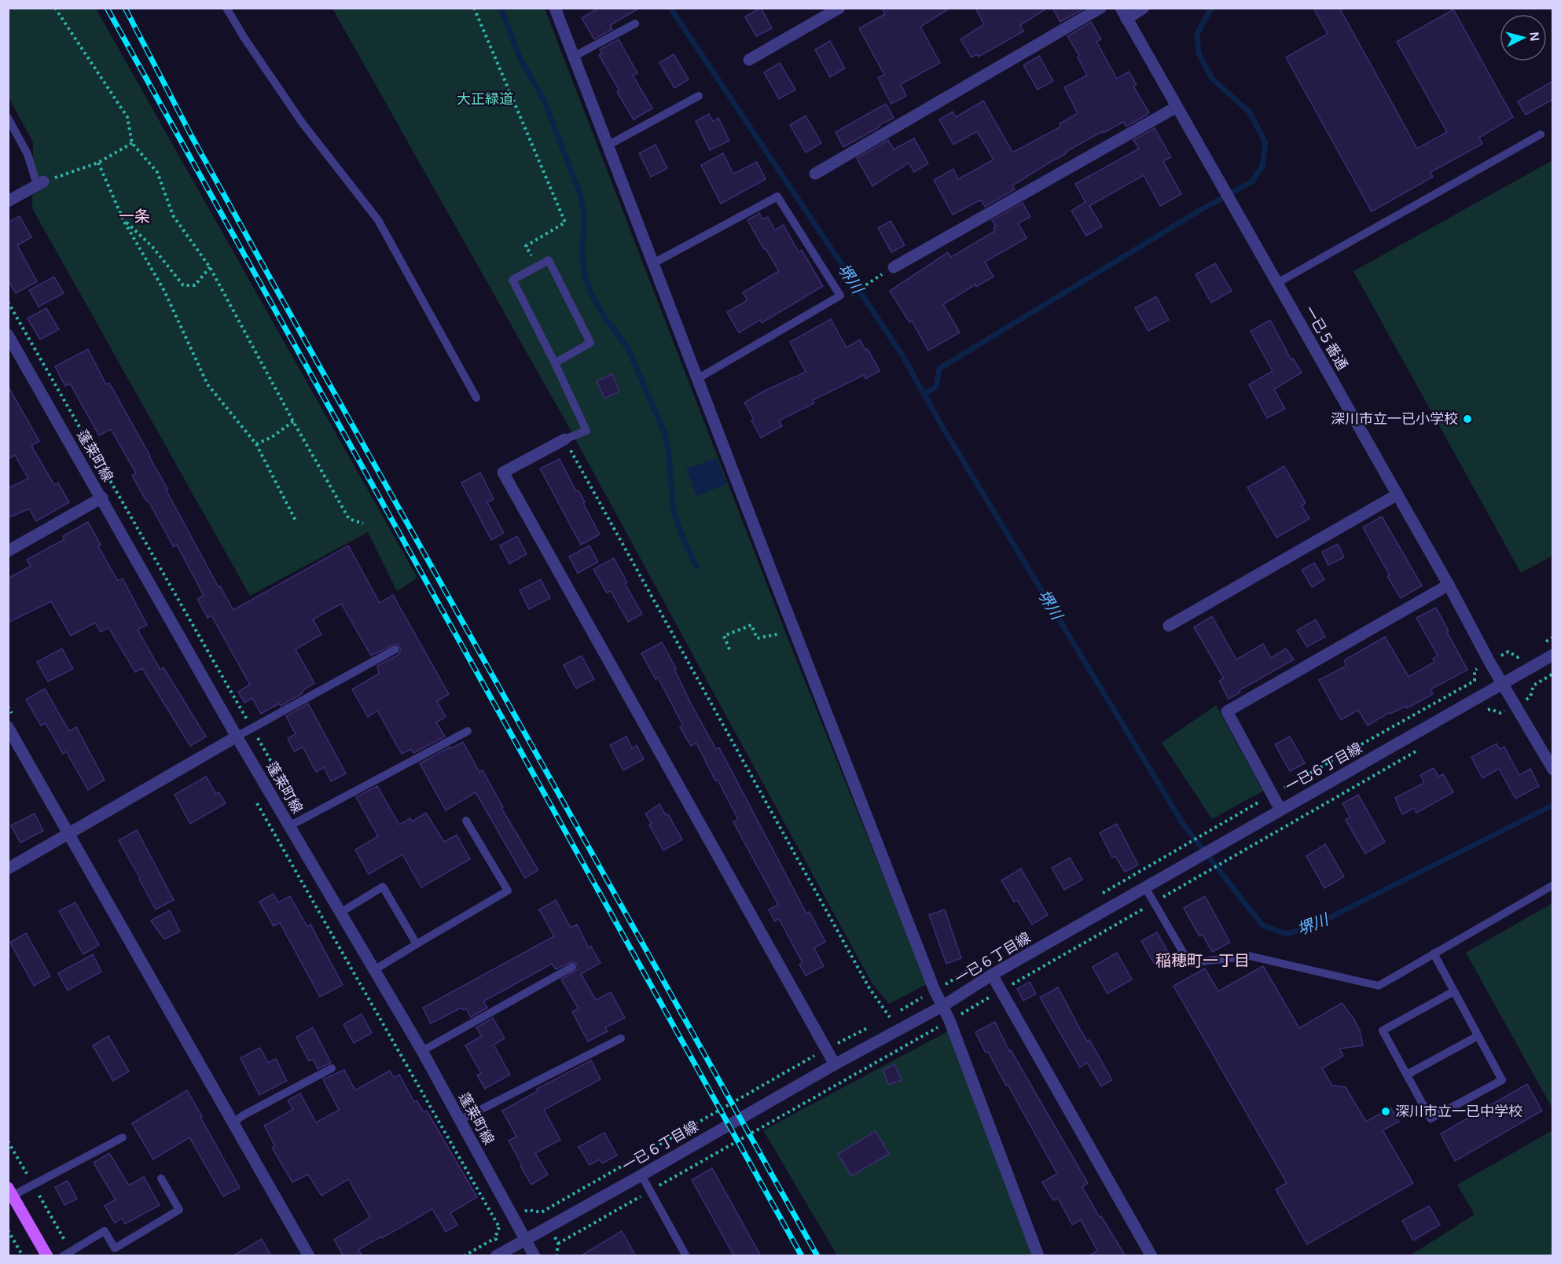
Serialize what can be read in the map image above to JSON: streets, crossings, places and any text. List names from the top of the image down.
{
  "streets": {
    "street": ["一已５番通", "蓬莱町線", "一已６丁目線"]
  },
  "crossings": [
    ["一已５番通", "一已６丁目線"],
    ["蓬莱町線", "一已６丁目線"]
  ],
  "districts": ["一条", "稲穂町一丁目"],
  "water": ["堺川"],
  "parks": ["大正緑道"],
  "places": ["深川市立一已小学校", "深川市立一已中学校"],
  "north": "right"
}
